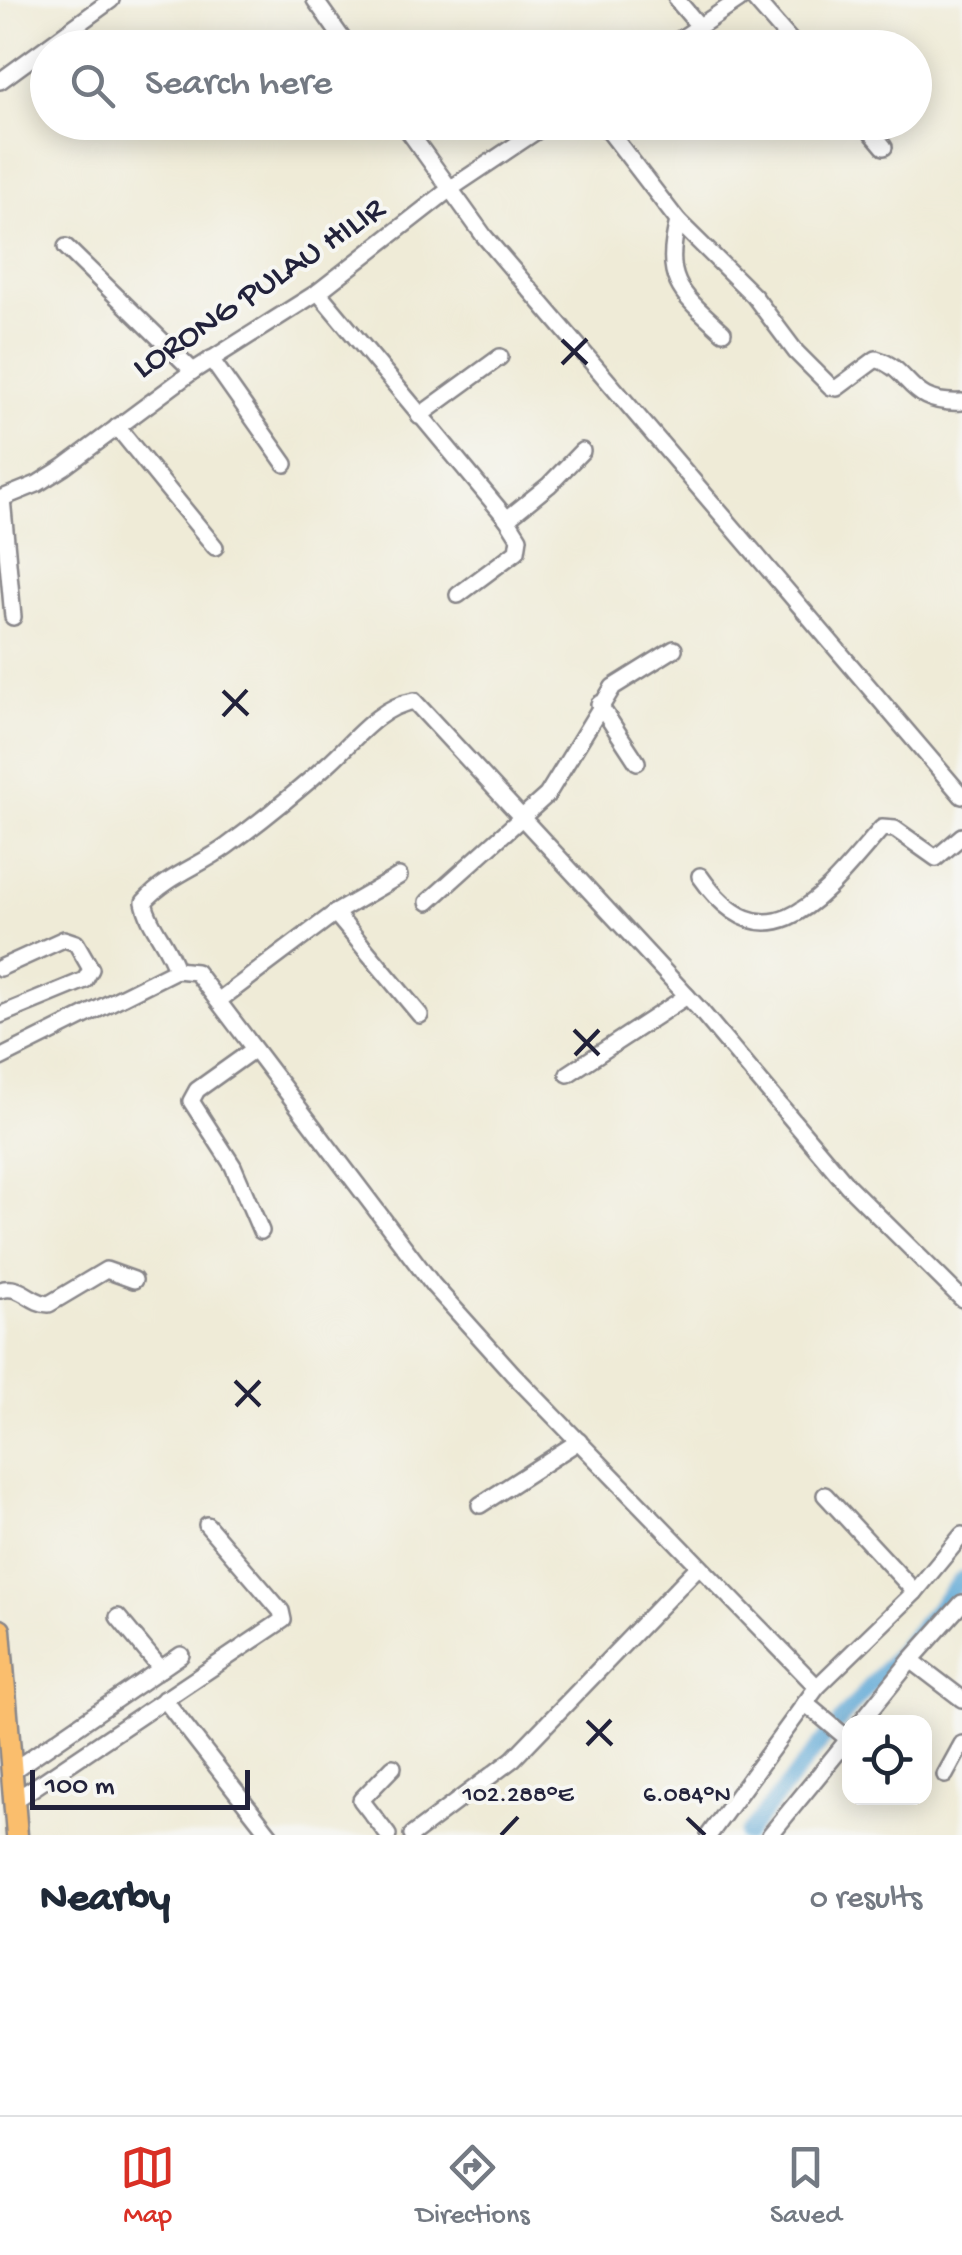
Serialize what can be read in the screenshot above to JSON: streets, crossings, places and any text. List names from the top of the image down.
{
  "streets": {
    "street": ["LORONG PULAU HILIR"]
  },
  "scale_bar": "100 m",
  "page": {
    "search": "Search here",
    "scale": "100 m",
    "heading": ["Nearby", "0 results"],
    "nav": ["Map", "Directions", "Saved"]
  },
  "coordinates": ["102.288°E", "6.084°N"]
}
